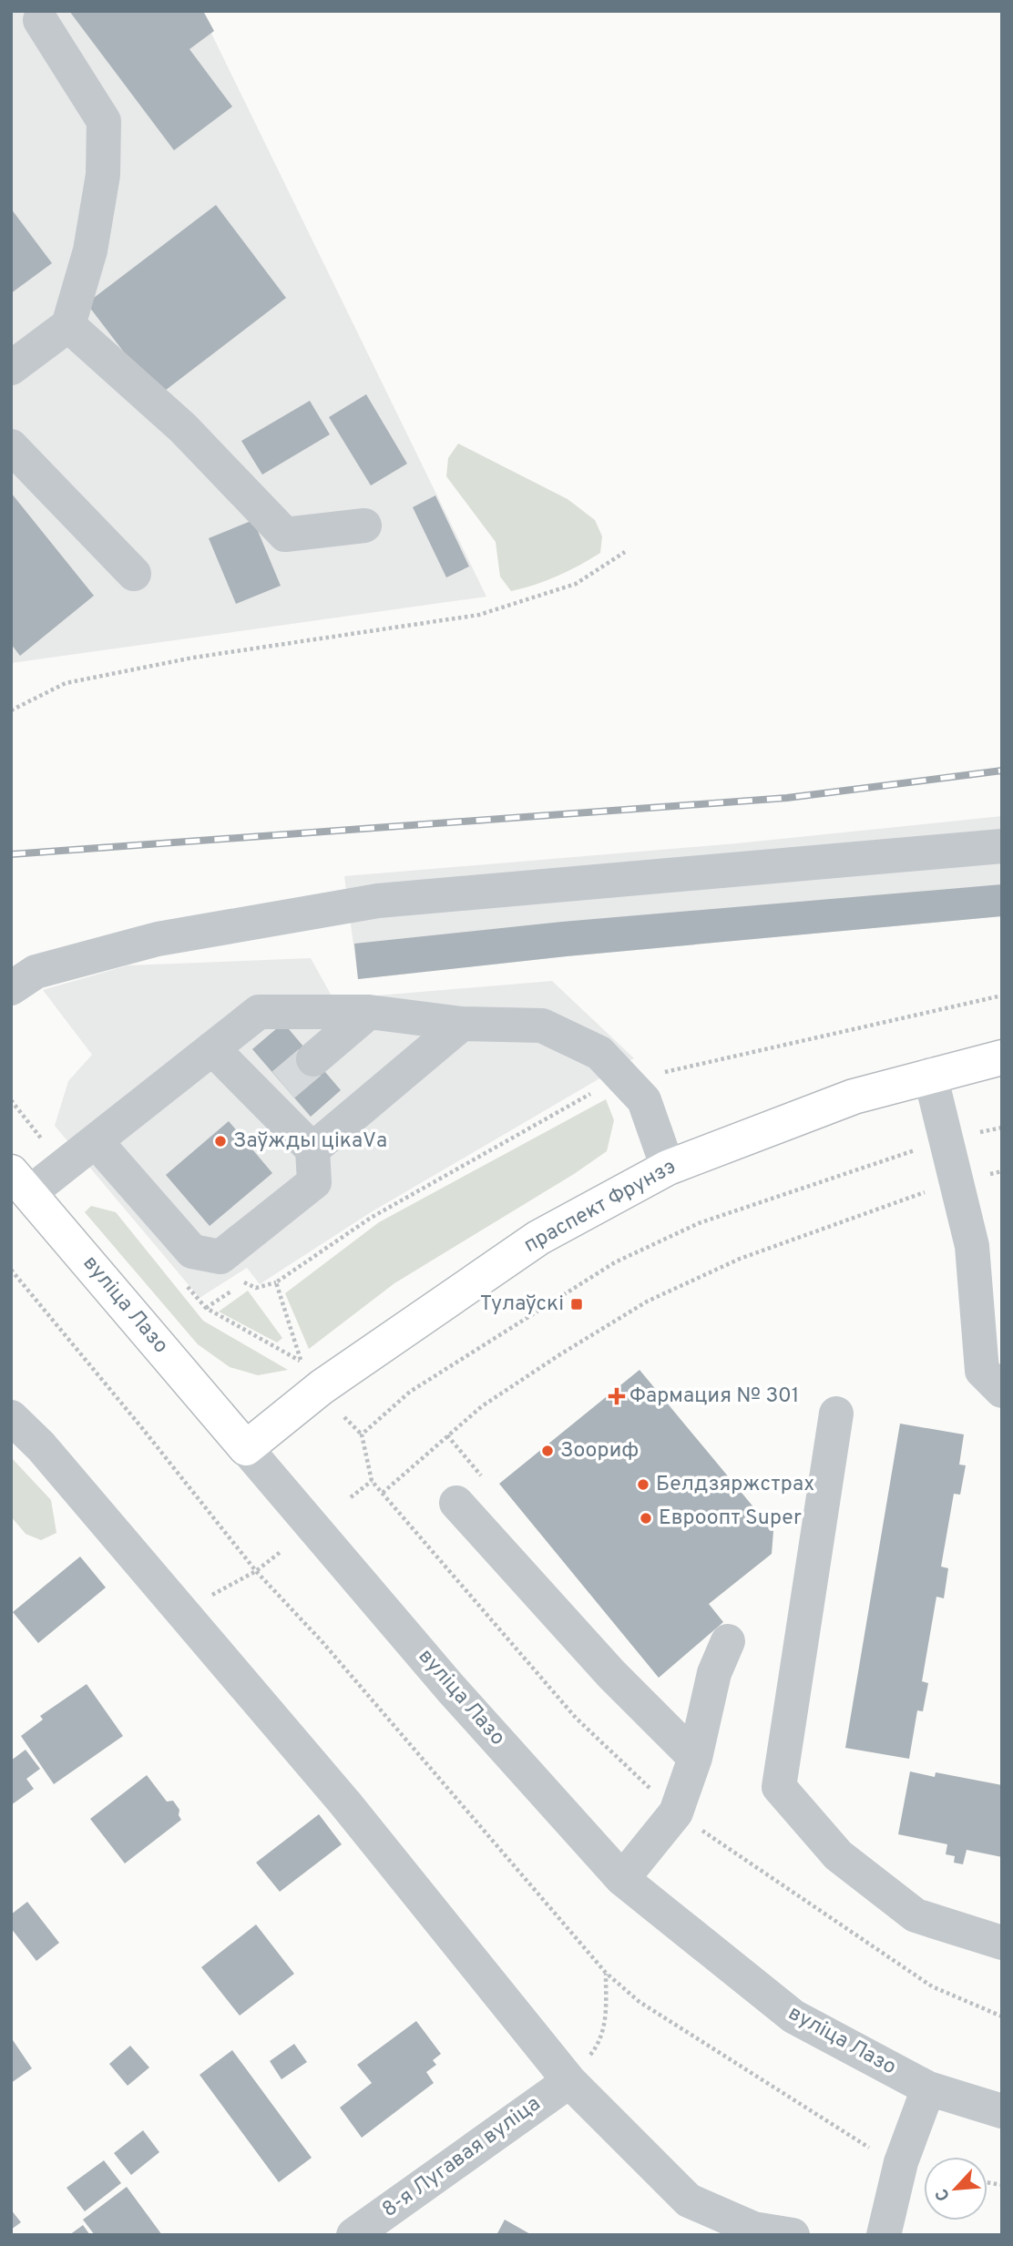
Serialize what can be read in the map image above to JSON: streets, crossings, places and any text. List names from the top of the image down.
{
  "streets": {
    "main road": ["праспект Фрунзэ", "вуліца Лазо"],
    "street": ["8-я Лугавая вуліца"]
  },
  "crossings": [
    ["праспект Фрунзэ", "вуліца Лазо"]
  ],
  "places": {
    "other": [
      "Заўжды цікаVа",
      "Зоориф",
      "Белдзяржстрах",
      "Евроопт Super"
    ],
    "transit": ["Тулаўскі"],
    "health": ["Фармация № 301"]
  },
  "north": "bottom left"
}
